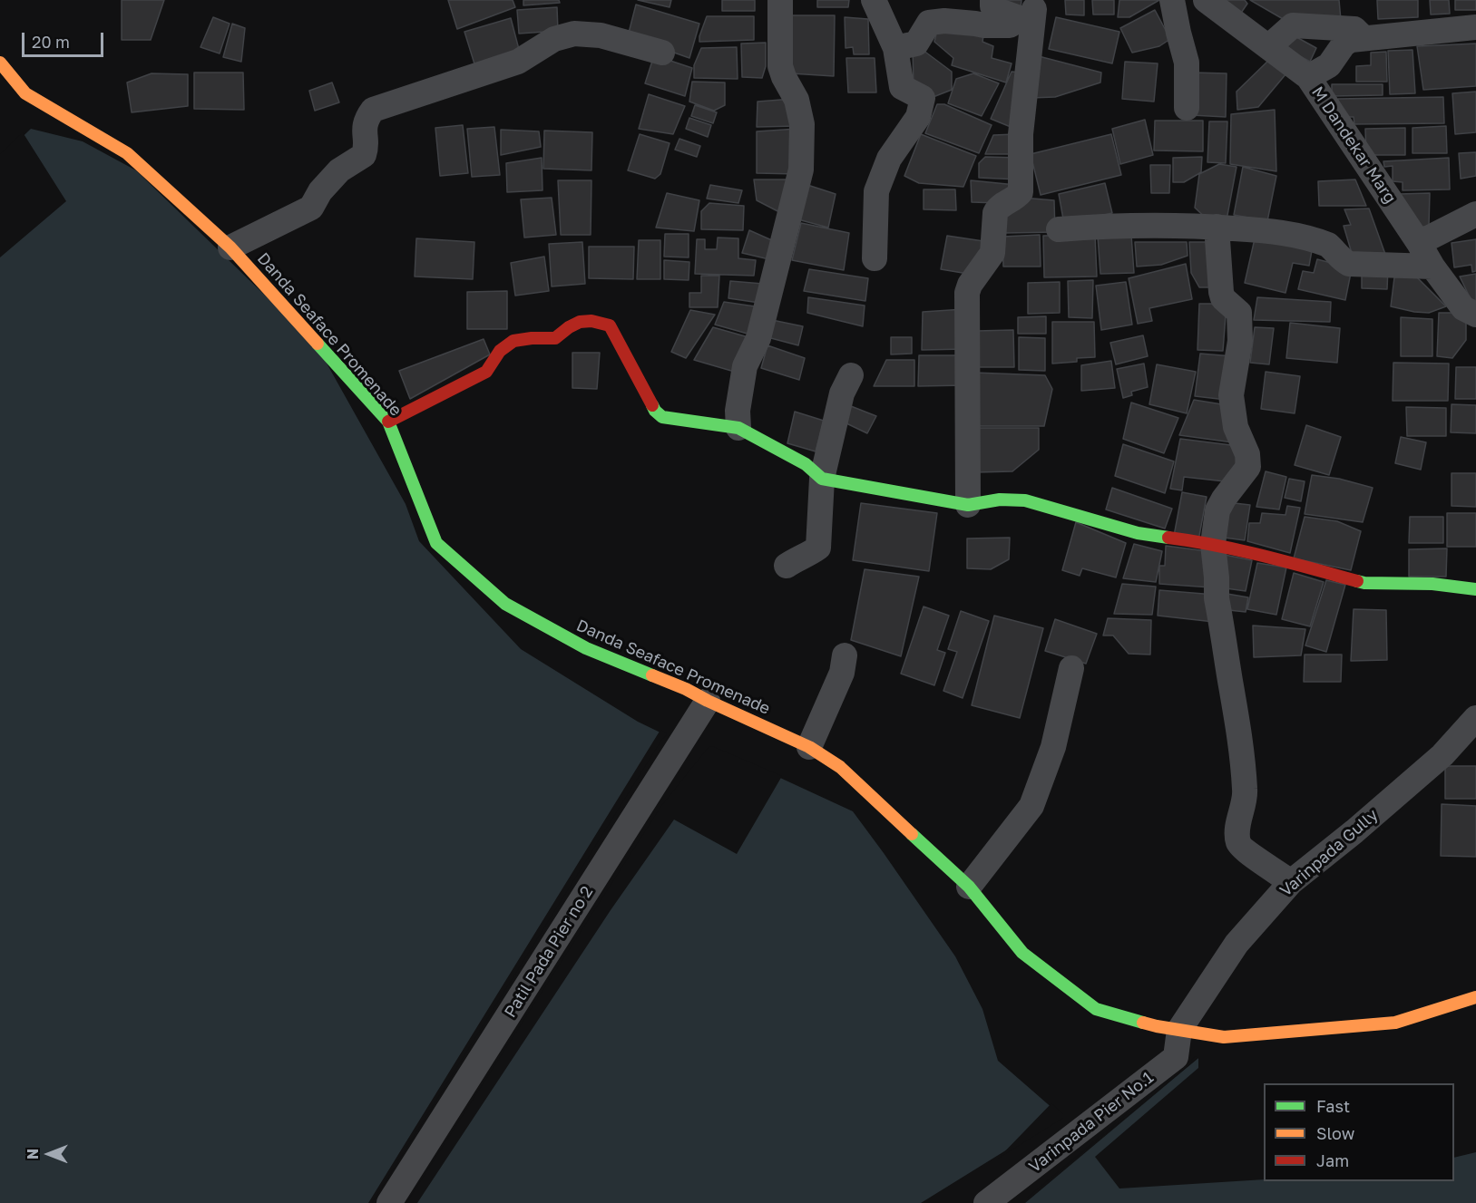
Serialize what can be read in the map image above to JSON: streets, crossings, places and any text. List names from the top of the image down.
{
  "streets": {
    "street": [
      "M Dandekar Marg",
      "Danda Seaface Promenade",
      "Varinpada Gully",
      "Patil Pada Pier no 2",
      "Varinpada Pier No.1"
    ]
  },
  "crossings": [
    ["Danda Seaface Promenade", "Varinpada Gully"],
    ["Danda Seaface Promenade", "Patil Pada Pier no 2"],
    ["Danda Seaface Promenade", "Varinpada Pier No.1"],
    ["Varinpada Gully", "Varinpada Pier No.1"]
  ],
  "legend": ["Fast", "Slow", "Jam"],
  "scale_bar": "20 m",
  "north": "left"
}
